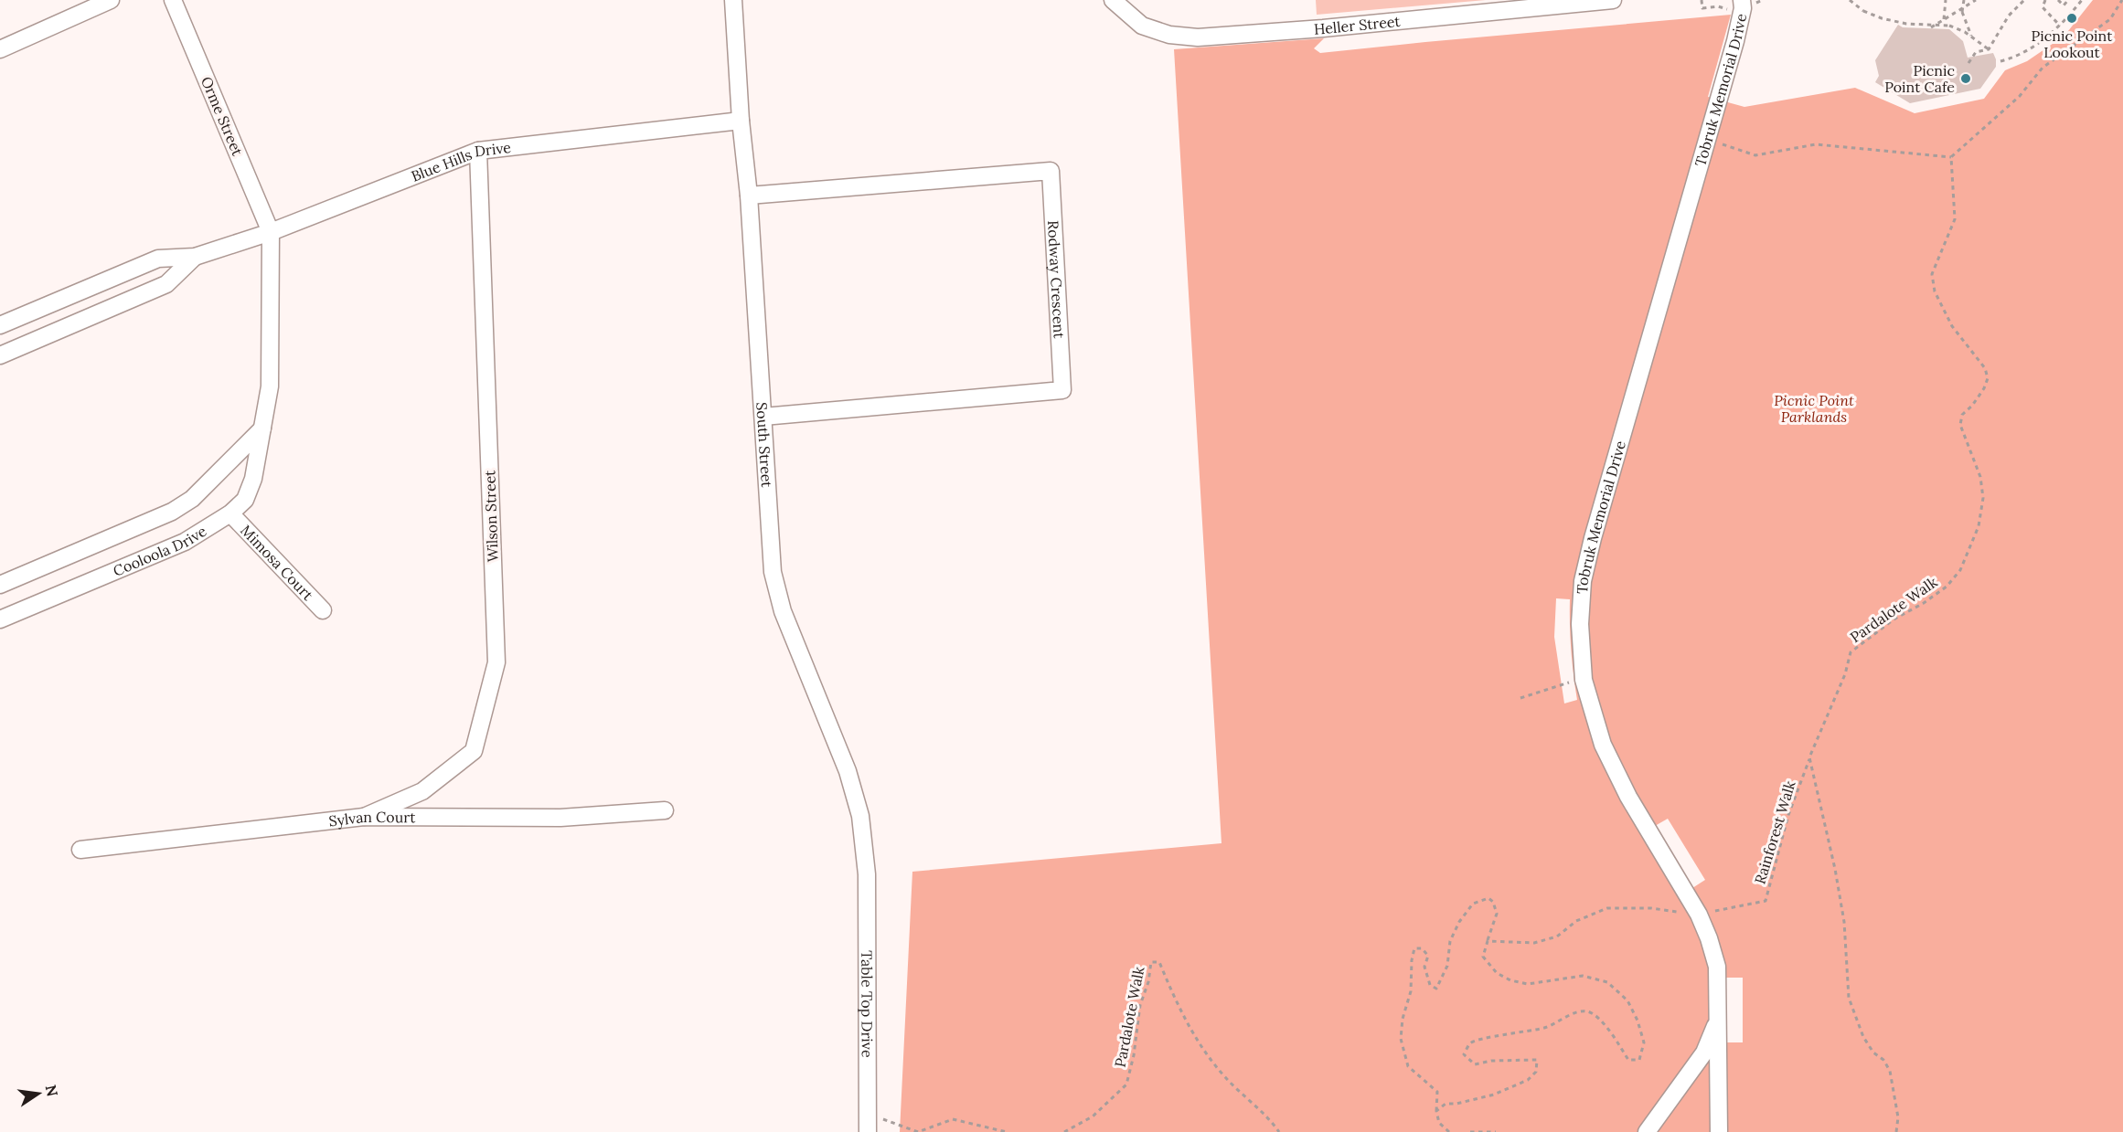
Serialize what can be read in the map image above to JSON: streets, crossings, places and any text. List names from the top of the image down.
{
  "streets": {
    "street": [
      "Heller Street",
      "Tobruk Memorial Drive",
      "Orme Street",
      "Blue Hills Drive",
      "Rodway Crescent",
      "South Street",
      "Wilson Street",
      "Cooloola Drive",
      "Mimosa Court",
      "Sylvan Court",
      "Table Top Drive"
    ],
    "path": ["Pardalote Walk", "Rainforest Walk"]
  },
  "crossings": [
    ["Tobruk Memorial Drive", "Rainforest Walk"],
    ["Orme Street", "Blue Hills Drive"],
    ["Orme Street", "Cooloola Drive"],
    ["Blue Hills Drive", "South Street"],
    ["Blue Hills Drive", "Wilson Street"],
    ["Blue Hills Drive", "Cooloola Drive"],
    ["Rodway Crescent", "South Street"],
    ["South Street", "Table Top Drive"],
    ["Wilson Street", "Sylvan Court"],
    ["Cooloola Drive", "Mimosa Court"],
    ["Pardalote Walk", "Rainforest Walk"]
  ],
  "parks": ["Picnic Point Parklands"],
  "places": ["Picnic Point Lookout", "Picnic Point Cafe"],
  "north": "right"
}
